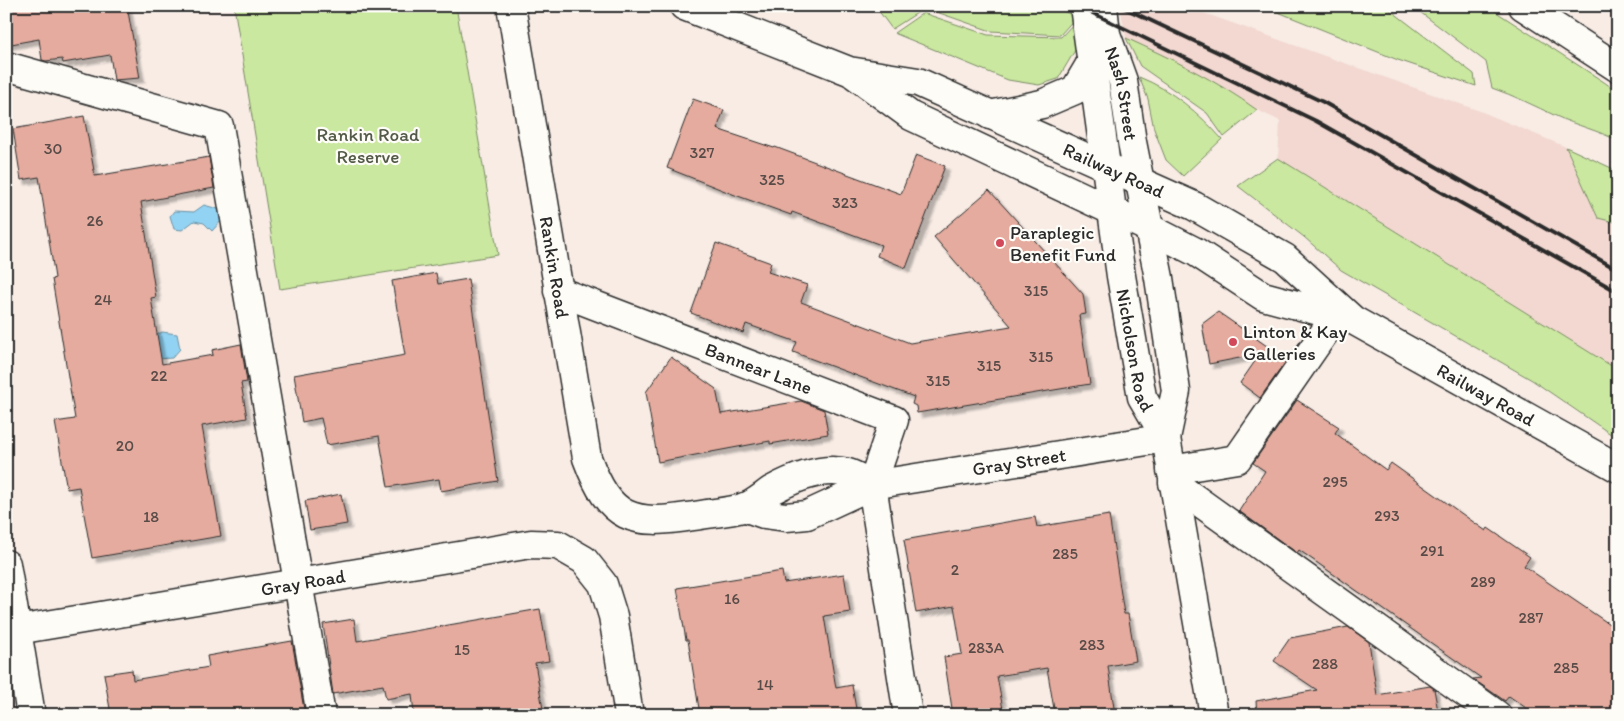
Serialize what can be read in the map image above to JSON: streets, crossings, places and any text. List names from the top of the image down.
{
  "streets": {
    "main road": [
      "Nash Street",
      "Railway Road",
      "Rankin Road",
      "Nicholson Road",
      "Bannear Lane",
      "Gray Street",
      "Gray Road"
    ]
  },
  "crossings": [
    ["Nash Street", "Railway Road"],
    ["Nash Street", "Nicholson Road"],
    ["Railway Road", "Nicholson Road"],
    ["Rankin Road", "Bannear Lane"],
    ["Rankin Road", "Gray Street"],
    ["Nicholson Road", "Gray Street"],
    ["Bannear Lane", "Gray Street"]
  ],
  "parks": ["Rankin Road Reserve"],
  "places": ["Paraplegic Benefit Fund", "Linton & Kay Galleries"],
  "house_numbers": [
    "30",
    "327",
    "325",
    "323",
    "26",
    "315",
    "24",
    "315",
    "315",
    "22",
    "315",
    "20",
    "295",
    "293",
    "18",
    "291",
    "285",
    "2",
    "289",
    "16",
    "287",
    "283",
    "283A",
    "15",
    "288",
    "285",
    "14"
  ]
}
